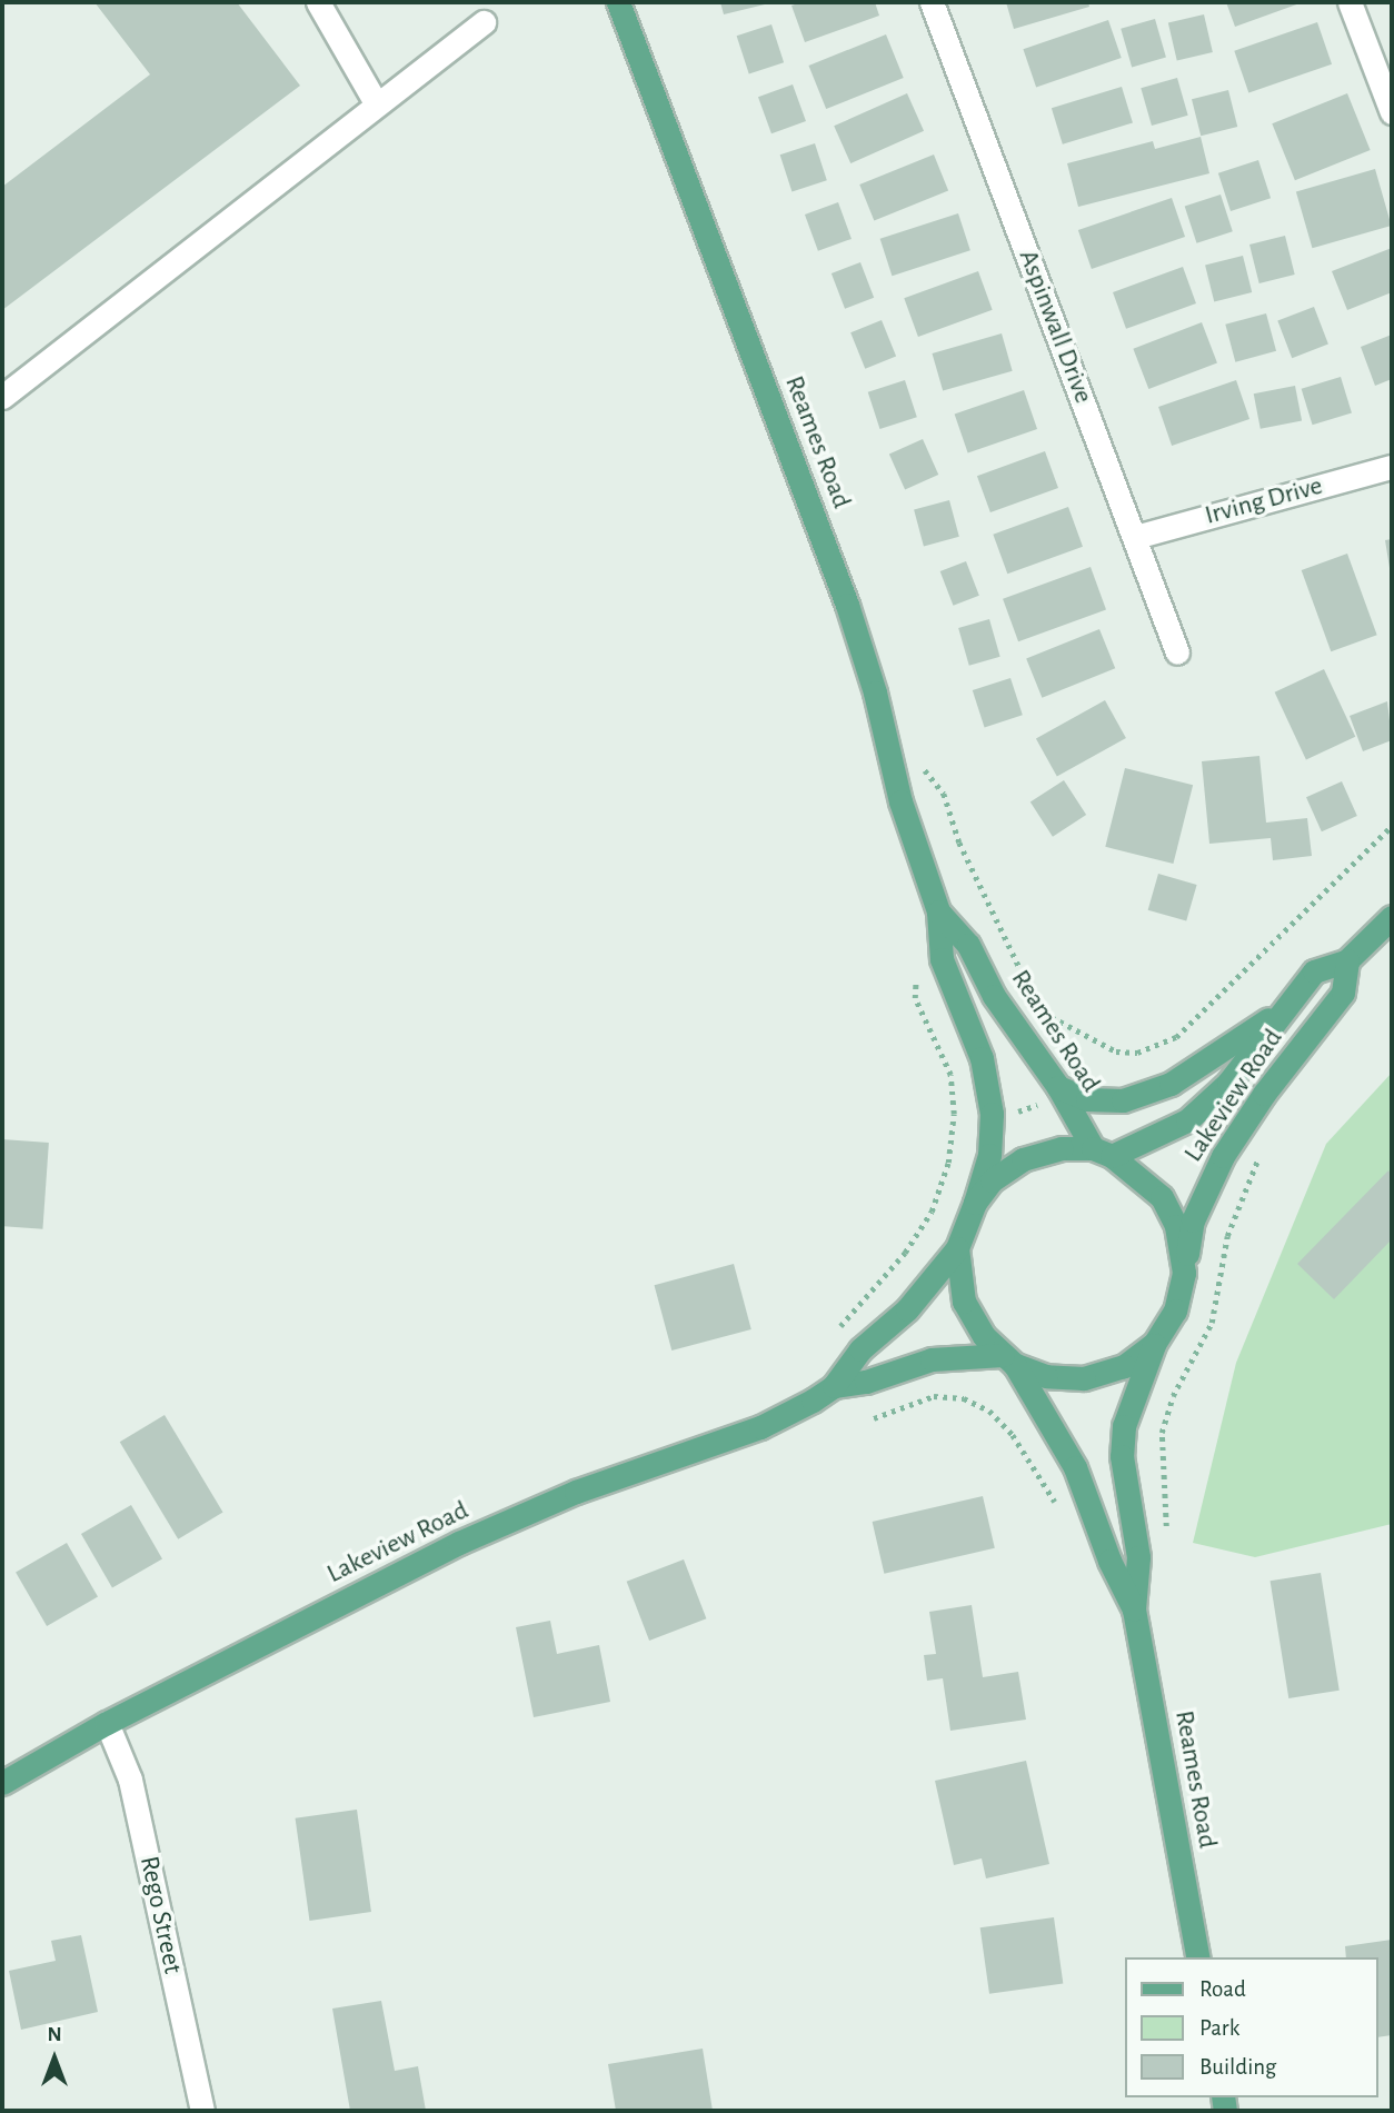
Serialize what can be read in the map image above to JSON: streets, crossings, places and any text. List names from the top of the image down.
{
  "streets": {
    "main road": ["Reames Road", "Lakeview Road"],
    "street": ["Aspinwall Drive", "Irving Drive", "Rego Street"]
  },
  "crossings": [
    ["Aspinwall Drive", "Irving Drive"],
    ["Reames Road", "Lakeview Road"],
    ["Lakeview Road", "Rego Street"]
  ],
  "legend": ["Road", "Park", "Building"],
  "north": "top"
}
